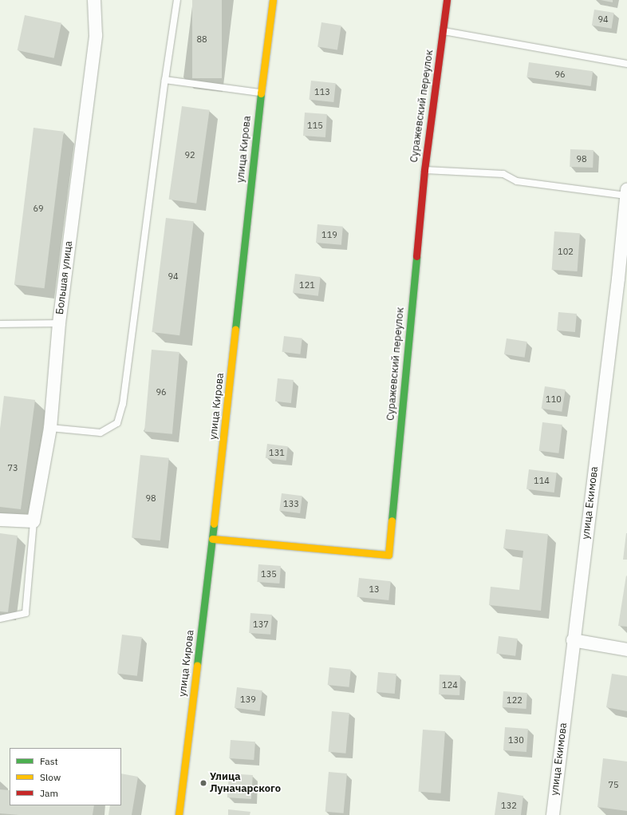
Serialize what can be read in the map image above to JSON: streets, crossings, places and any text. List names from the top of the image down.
{
  "streets": {
    "street": [
      "Суражевский переулок",
      "улица Кирова",
      "Большая улица",
      "улица Екимова"
    ]
  },
  "crossings": [
    ["Суражевский переулок", "улица Кирова"]
  ],
  "places": ["Улица Луначарского"],
  "house_numbers": [
    "94",
    "88",
    "96",
    "113",
    "115",
    "92",
    "98",
    "69",
    "119",
    "102",
    "94",
    "121",
    "96",
    "110",
    "131",
    "73",
    "114",
    "98",
    "133",
    "135",
    "13",
    "137",
    "124",
    "139",
    "122",
    "130",
    "75",
    "132"
  ],
  "legend": ["Fast", "Slow", "Jam"]
}
